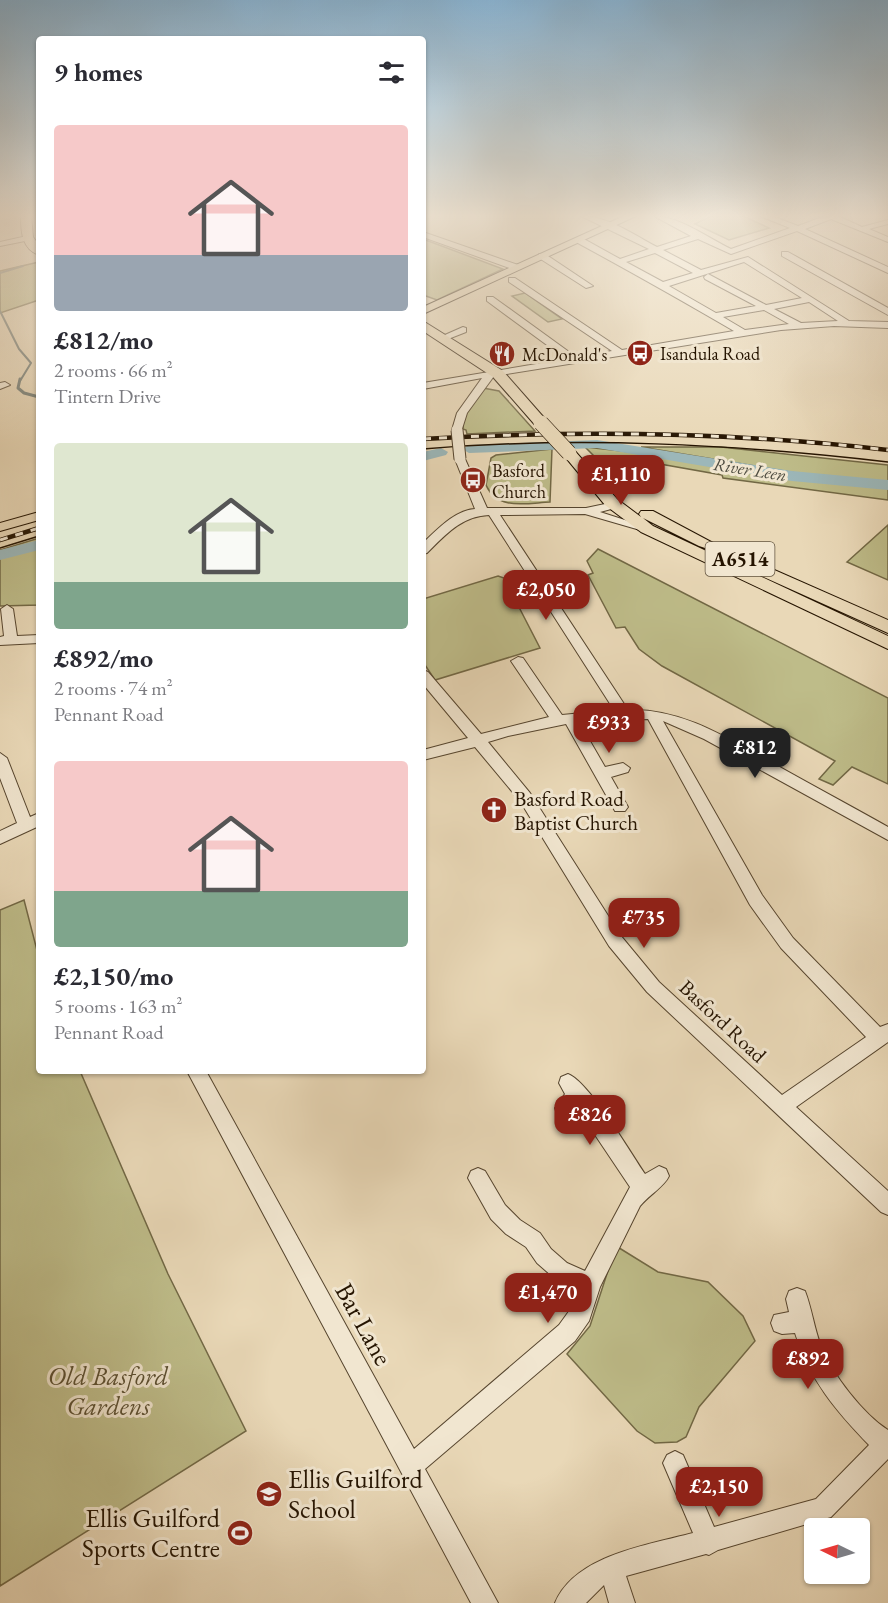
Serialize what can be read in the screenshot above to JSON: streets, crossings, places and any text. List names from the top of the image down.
{
  "streets": {
    "highway": ["A6514"],
    "street": ["Basford Road", "Bar Lane"]
  },
  "water": ["River Leen"],
  "parks": ["Old Basford Gardens"],
  "places": {
    "bus stop": ["Isandula Road", "Basford Church"],
    "restaurant": ["McDonald's"],
    "church": ["Basford Road Baptist Church"],
    "school or university": ["Ellis Guilford School"],
    "sports": ["Ellis Guilford Sports Centre"]
  },
  "north": "left",
  "page": {
    "heading": "9 homes",
    "list": [
      {
        "name": "£812/mo",
        "note": "2 rooms · 66 m² · Tintern Drive"
      },
      {
        "name": "£892/mo",
        "note": "2 rooms · 74 m² · Pennant Road"
      },
      {
        "name": "£2,150/mo",
        "note": "5 rooms · 163 m² · Pennant Road"
      }
    ],
    "price": [
      "£1,110",
      "£2,050",
      "£933",
      "£812",
      "£735",
      "£826",
      "£1,470",
      "£892",
      "£2,150"
    ]
  }
}
